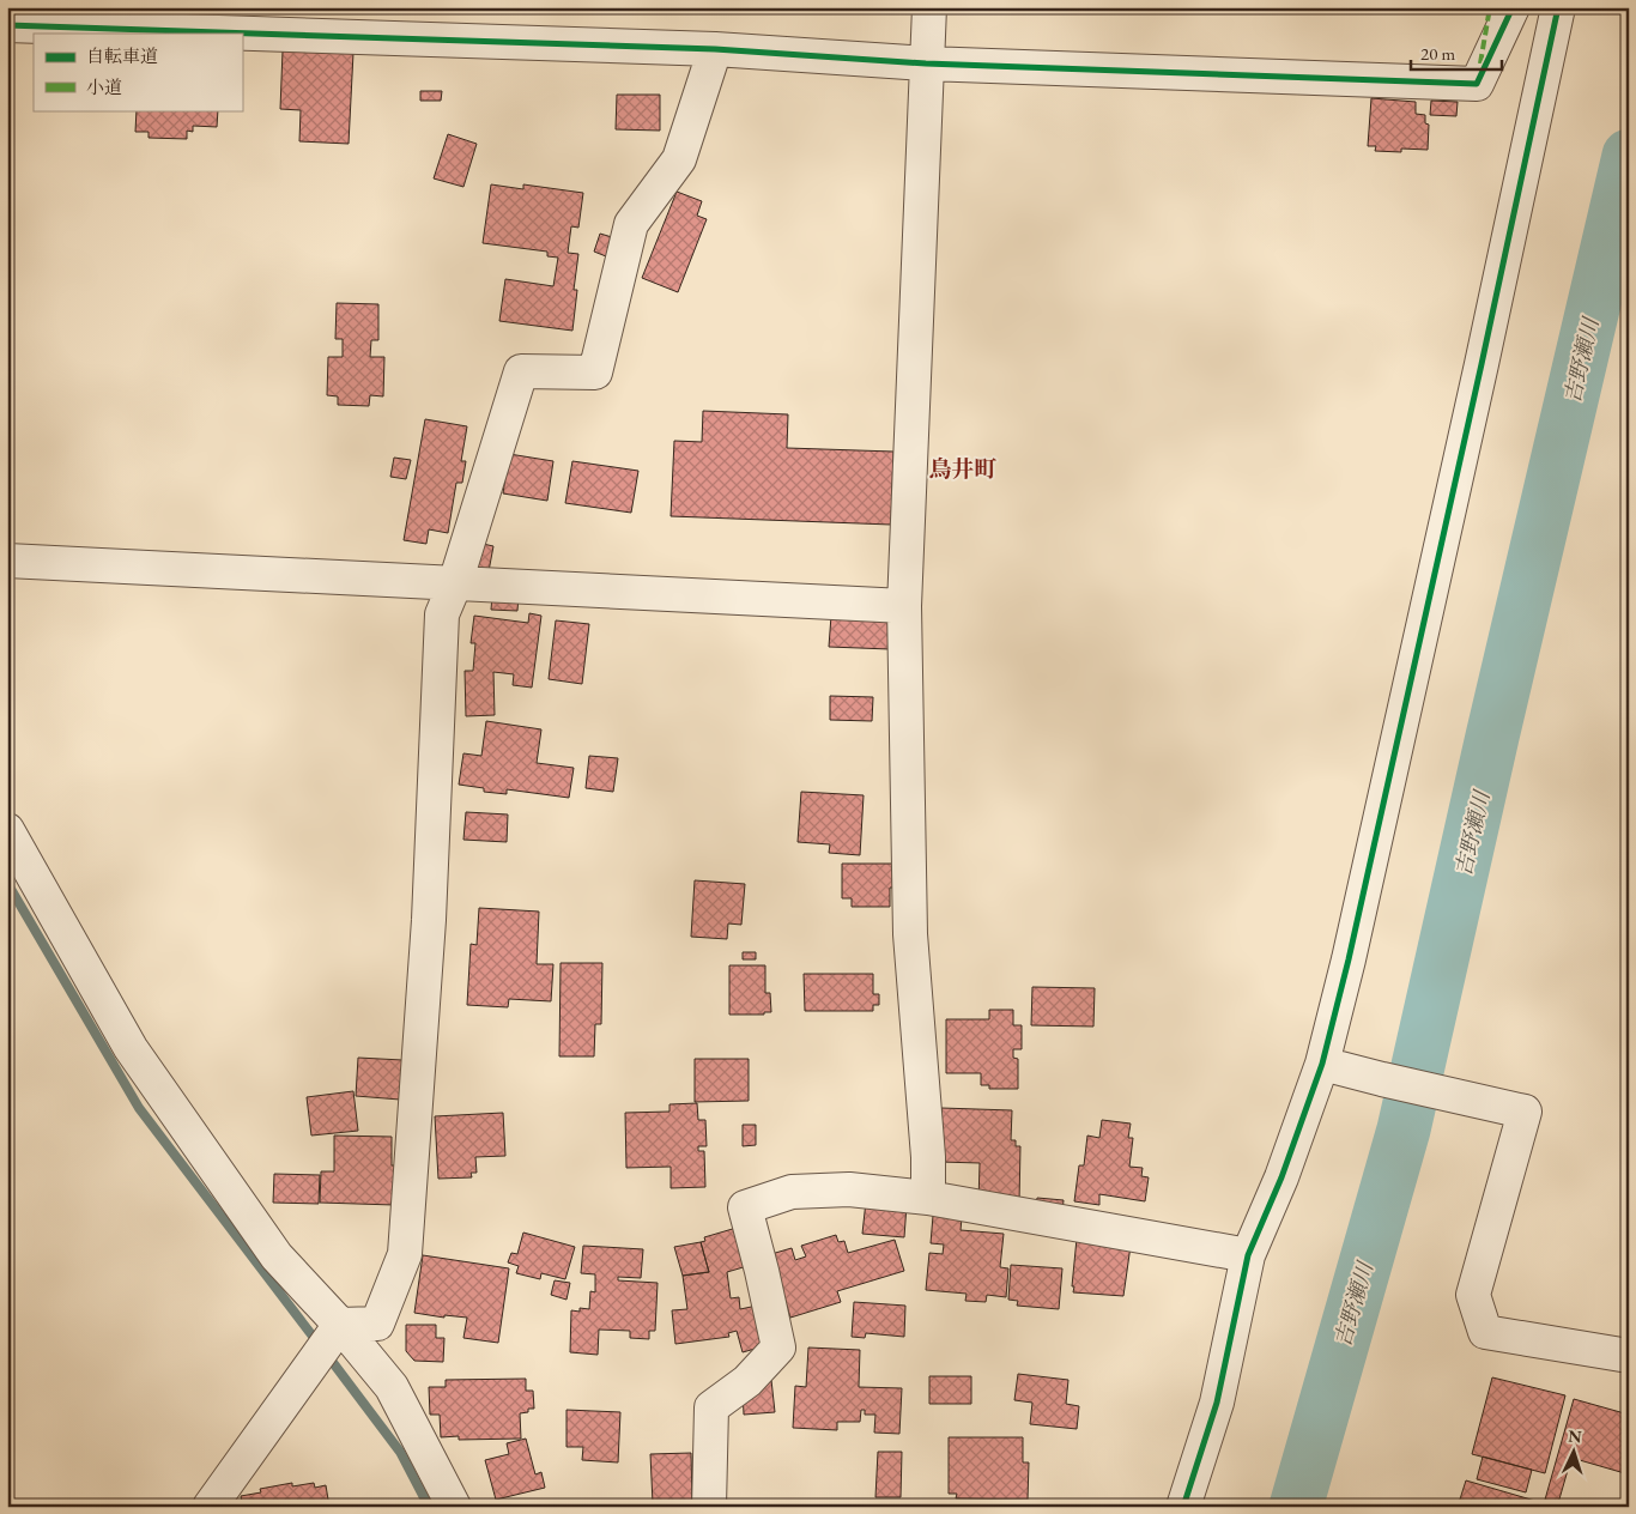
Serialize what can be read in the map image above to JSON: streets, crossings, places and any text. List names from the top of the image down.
{
  "districts": ["鳥井町"],
  "water": ["吉野瀬川"],
  "legend": ["自転車道", "小道"],
  "scale_bar": "20 m",
  "north": "top"
}
